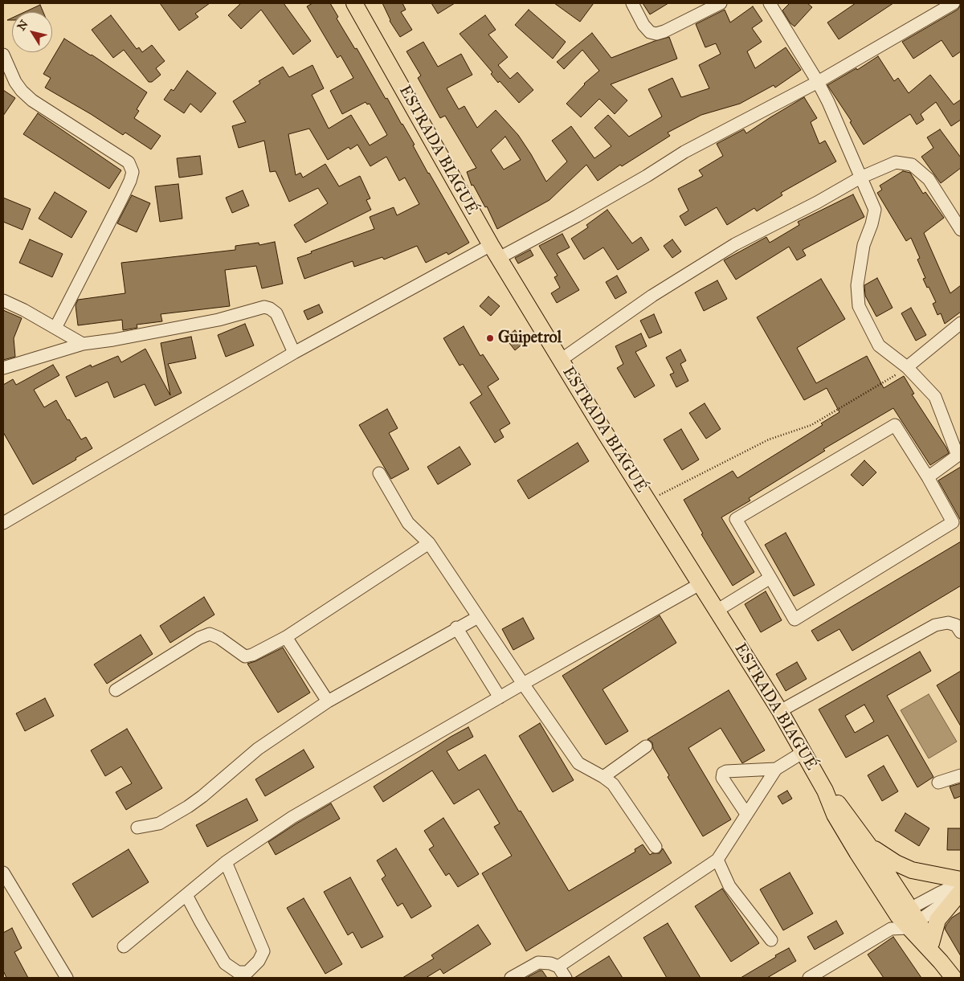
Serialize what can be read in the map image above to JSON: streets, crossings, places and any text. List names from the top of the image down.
{
  "streets": {
    "main road": ["ESTRADA BIAGUÉ"]
  },
  "places": ["Guipetrol"],
  "north": "top left"
}
